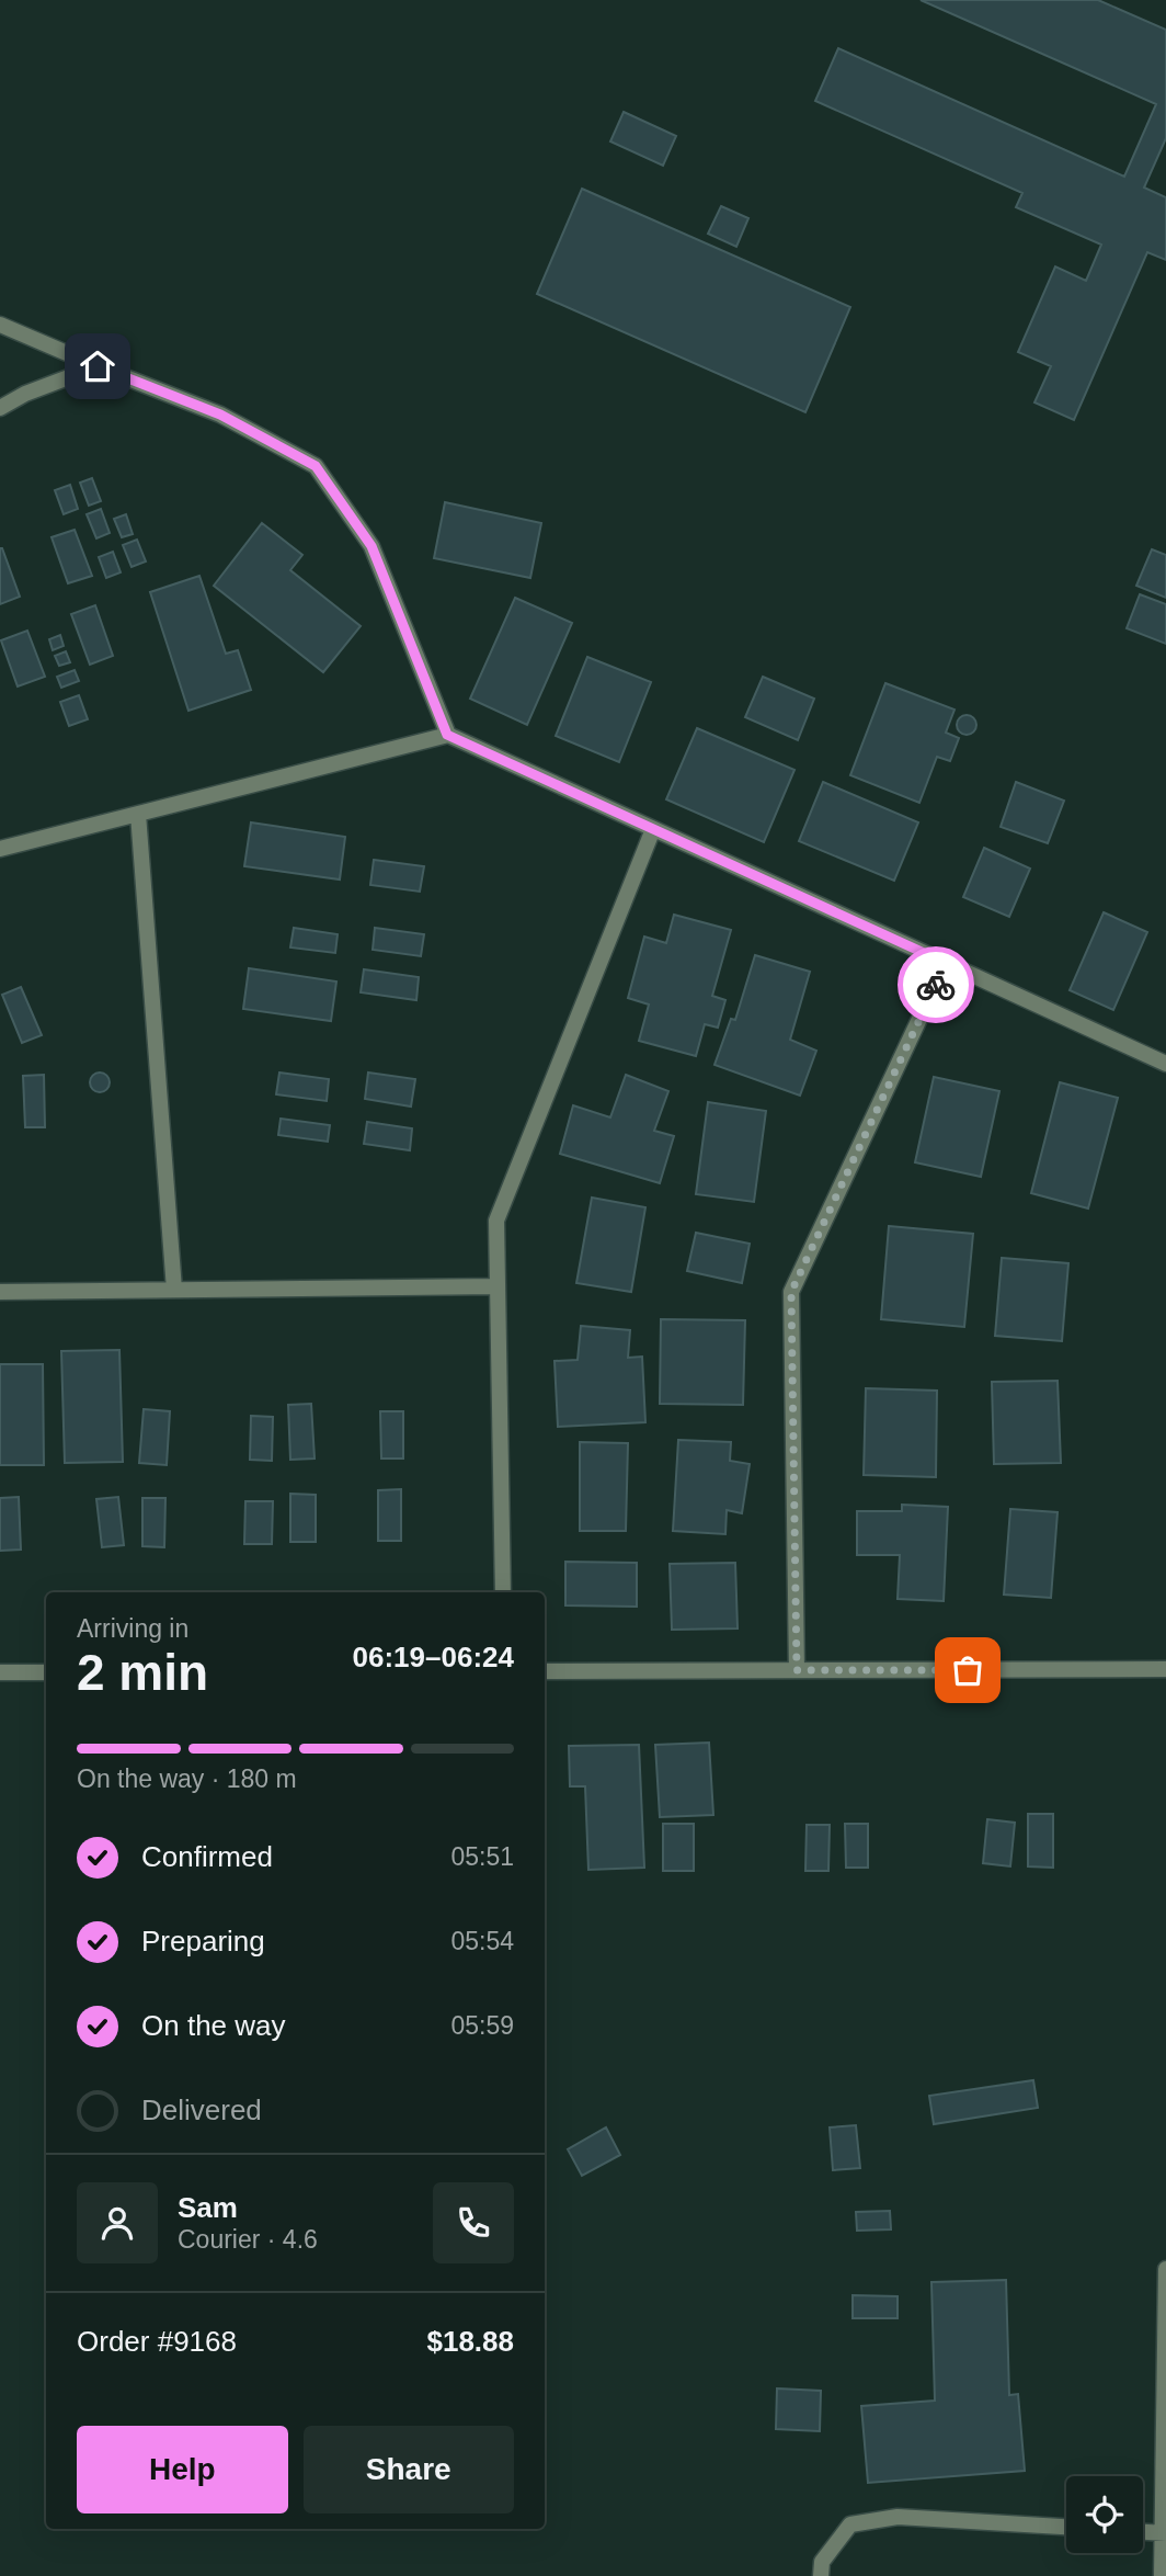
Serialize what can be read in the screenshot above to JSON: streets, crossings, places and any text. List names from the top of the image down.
{
  "page": {
    "heading": ["2 min", "Arriving in", "06:19–06:24"],
    "panel": [
      "Sam",
      "Courier · 4.6",
      "Order #9168",
      "$18.88"
    ],
    "bar": "On the way · 180 m",
    "list": [
      ["Confirmed", "05:51"],
      ["Preparing", "05:54"],
      ["On the way", "05:59"],
      "Delivered"
    ],
    "buttons": ["Help", "Share"]
  }
}
